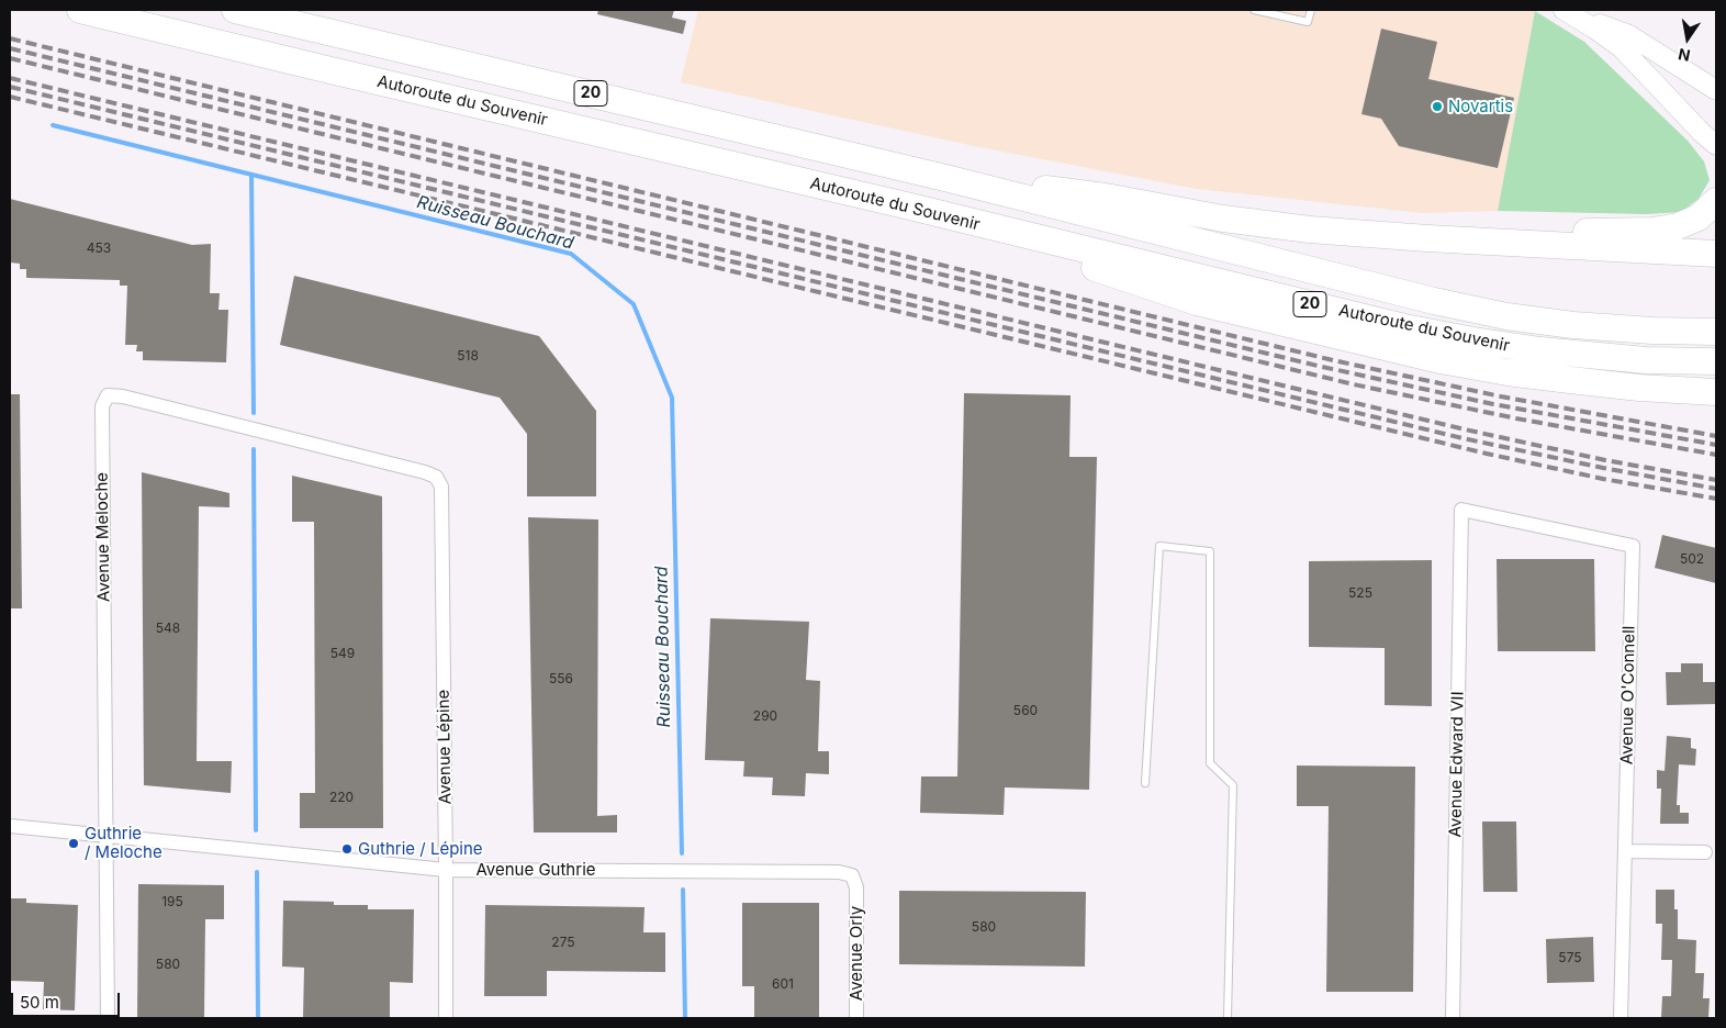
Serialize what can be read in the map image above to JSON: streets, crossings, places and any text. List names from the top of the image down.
{
  "streets": {
    "highway": ["20", "Autoroute du Souvenir"],
    "street": [
      "Avenue Meloche",
      "Avenue O'Connell",
      "Avenue Lépine",
      "Avenue Edward VII",
      "Avenue Guthrie",
      "Avenue Orly"
    ]
  },
  "crossings": [
    ["Avenue Meloche", "Avenue Lépine"],
    ["Avenue Meloche", "Avenue Guthrie"],
    ["Avenue O'Connell", "Avenue Edward VII"],
    ["Avenue Lépine", "Avenue Guthrie"],
    ["Avenue Guthrie", "Avenue Orly"]
  ],
  "water": ["Ruisseau Bouchard"],
  "places": ["Novartis", "Guthrie / Meloche", "Guthrie / Lépine"],
  "house_numbers": [
    "453",
    "518",
    "502",
    "525",
    "548",
    "549",
    "556",
    "560",
    "290",
    "220",
    "195",
    "580",
    "275",
    "575",
    "580",
    "601"
  ],
  "scale_bar": "50 m",
  "north": "bottom"
}
